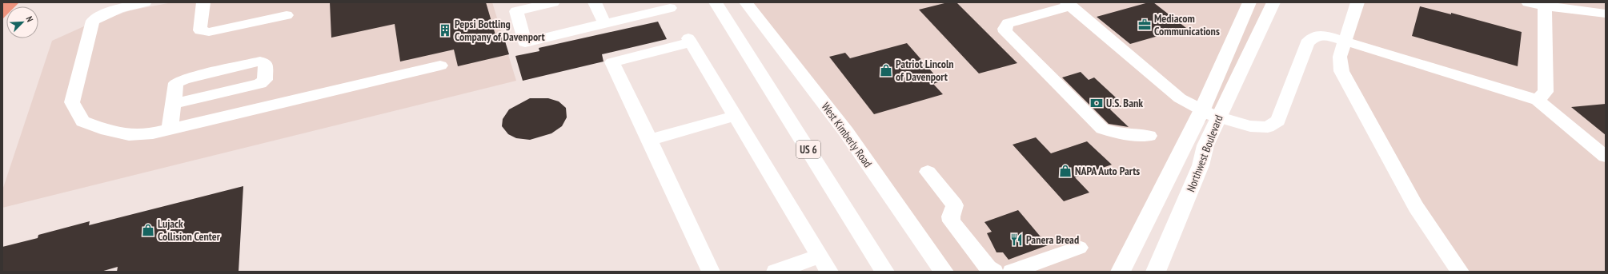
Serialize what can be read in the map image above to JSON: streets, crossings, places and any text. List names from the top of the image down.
{
  "streets": {
    "main road": ["West Kimberly Road", "US 6", "Northwest Boulevard"]
  },
  "places": {
    "office": ["Mediacom Communications"],
    "building": ["Pepsi Bottling Company of Davenport"],
    "shop": ["Patriot Lincoln of Davenport", "NAPA Auto Parts", "Lujack Collision Center"],
    "bank": ["U.S. Bank"],
    "restaurant": ["Panera Bread"]
  },
  "north": "top right"
}
